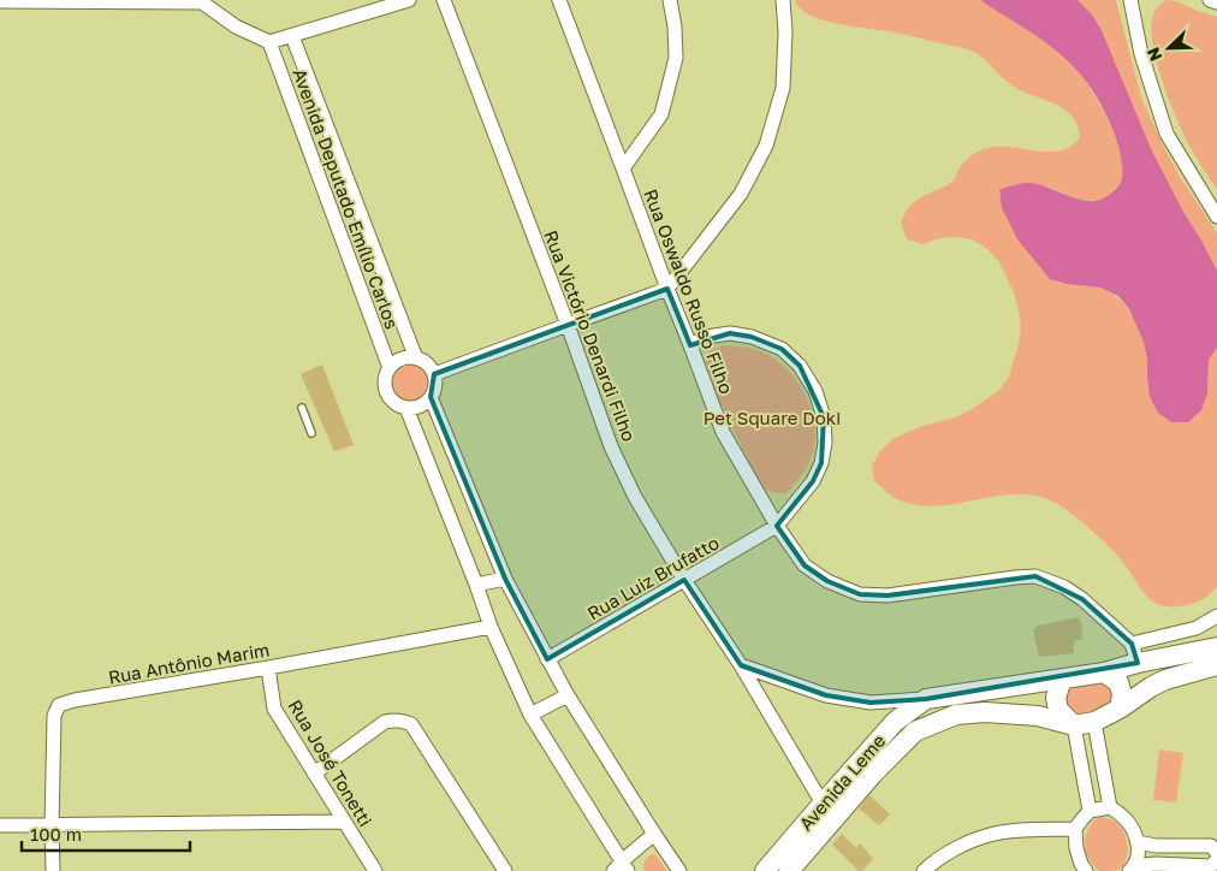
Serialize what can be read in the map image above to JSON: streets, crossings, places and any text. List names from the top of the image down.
{
  "streets": {
    "street": [
      "Avenida Deputado Emílio Carlos",
      "Rua Oswaldo Russo Filho",
      "Rua Victório Denardi Filho",
      "Rua Luiz Brufatto",
      "Rua Antônio Marim",
      "Rua José Tonetti",
      "Avenida Leme"
    ]
  },
  "crossings": [
    ["Rua Oswaldo Russo Filho", "Rua Luiz Brufatto"],
    ["Rua Victório Denardi Filho", "Rua Luiz Brufatto"],
    ["Rua Victório Denardi Filho", "Avenida Leme"],
    ["Rua Antônio Marim", "Rua José Tonetti"]
  ],
  "parks": ["Pet Square Doki"],
  "scale_bar": "100 m",
  "north": "bottom left"
}
